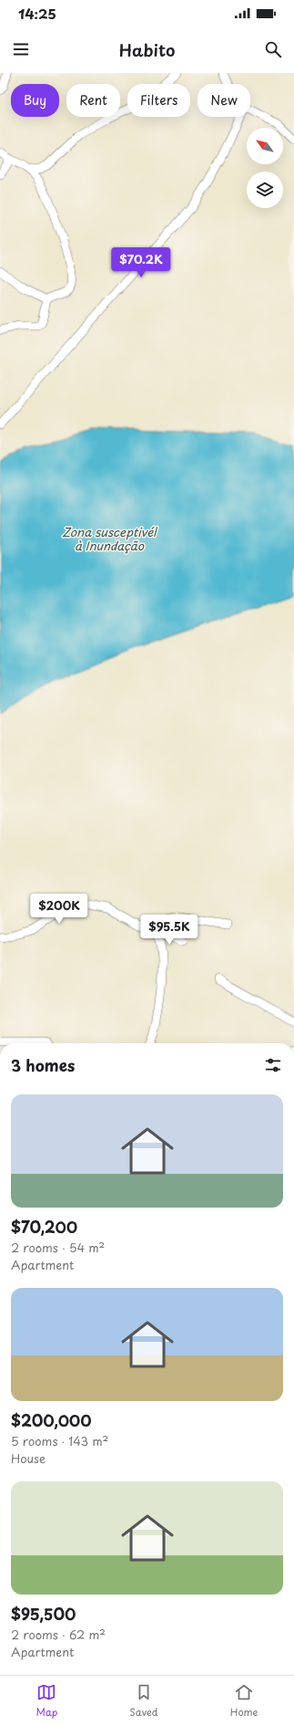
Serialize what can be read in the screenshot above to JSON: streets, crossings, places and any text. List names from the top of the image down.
{
  "water": ["Zona susceptivél à Inundação"],
  "north": "top left",
  "page": {
    "status": "14:25",
    "header": "Habito",
    "chip": [
      "Buy",
      "Rent",
      "Filters",
      "New"
    ],
    "price": ["$70.2K", "$200K", "$95.5K"],
    "heading": "3 homes",
    "list": [
      {
        "name": "$70,200",
        "note": "2 rooms · 54 m² · Apartment"
      },
      {
        "name": "$200,000",
        "note": "5 rooms · 143 m² · House"
      },
      {
        "name": "$95,500",
        "note": "2 rooms · 62 m² · Apartment"
      }
    ],
    "tabs": ["Map", "Saved", "Home"]
  }
}
